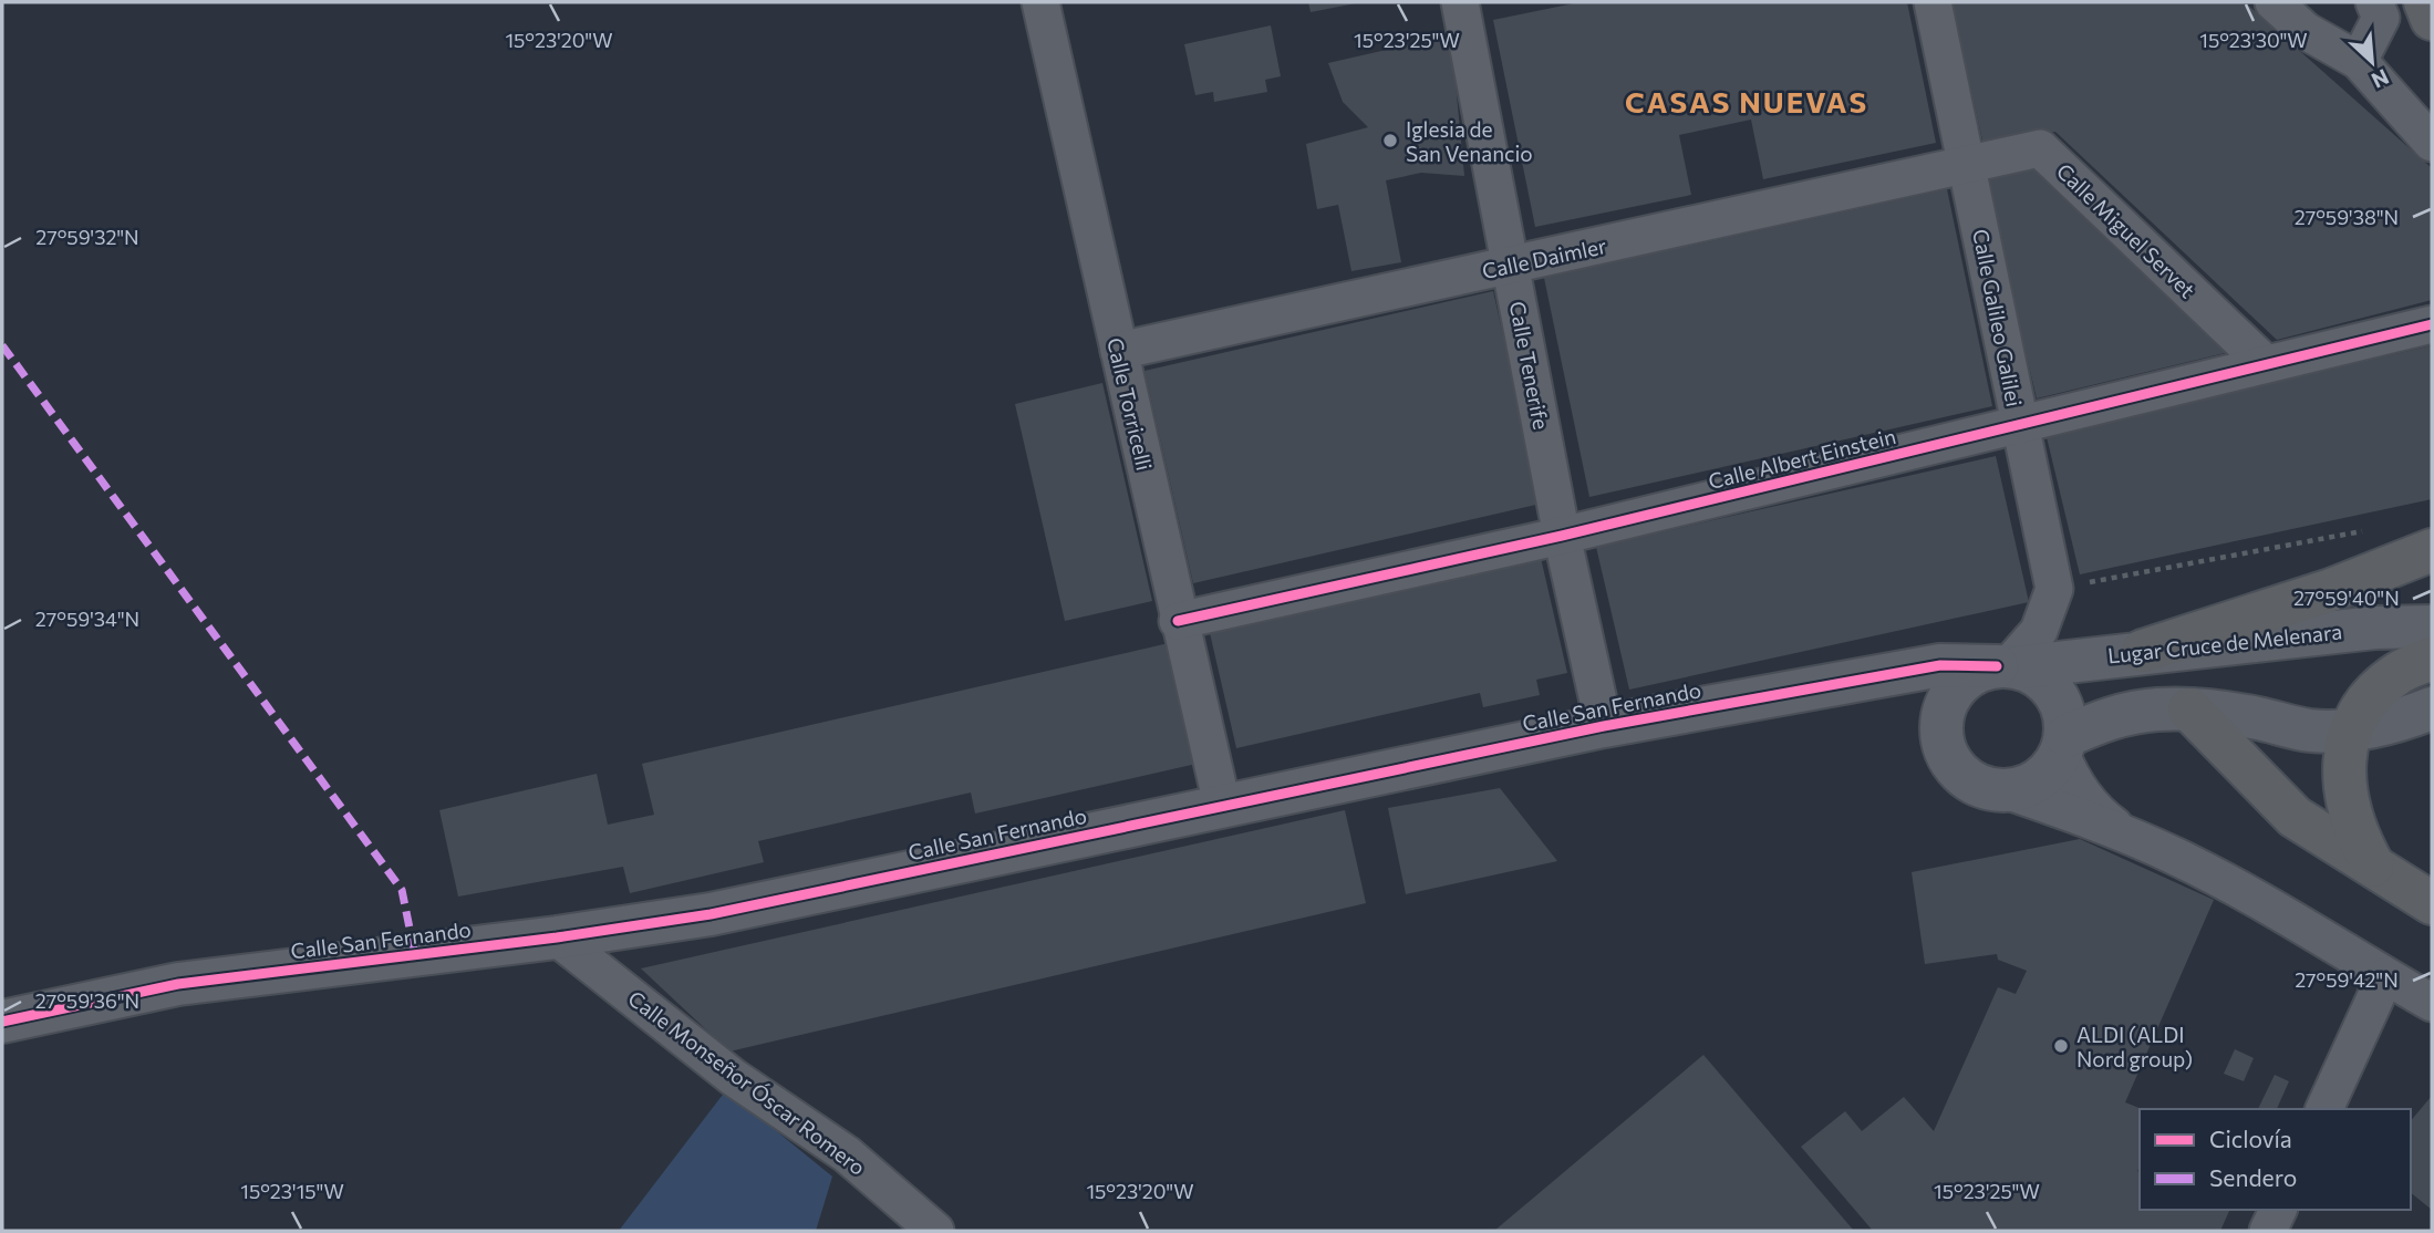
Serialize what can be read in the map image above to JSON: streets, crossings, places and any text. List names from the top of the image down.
{
  "streets": {
    "street": [
      "Calle Miguel Servet",
      "Calle Daimler",
      "Calle Galileo Galilei",
      "Calle Tenerife",
      "Calle Torricelli",
      "Calle Albert Einstein",
      "Lugar Cruce de Melenara",
      "Calle San Fernando",
      "Calle Monseñor Óscar Romero"
    ]
  },
  "crossings": [
    ["Calle Miguel Servet", "Calle Daimler"],
    ["Calle Miguel Servet", "Calle Galileo Galilei"],
    ["Calle Miguel Servet", "Calle Albert Einstein"],
    ["Calle Daimler", "Calle Galileo Galilei"],
    ["Calle Daimler", "Calle Tenerife"],
    ["Calle Daimler", "Calle Torricelli"],
    ["Calle Galileo Galilei", "Calle Albert Einstein"],
    ["Calle Tenerife", "Calle Albert Einstein"],
    ["Calle Tenerife", "Calle San Fernando"],
    ["Calle Torricelli", "Calle Albert Einstein"],
    ["Calle Torricelli", "Calle San Fernando"],
    ["Lugar Cruce de Melenara", "Calle San Fernando"],
    ["Calle San Fernando", "Calle Monseñor Óscar Romero"]
  ],
  "districts": ["CASAS NUEVAS"],
  "places": ["Iglesia de San Venancio", "ALDI (ALDI Nord group)"],
  "legend": ["Ciclovía", "Sendero"],
  "north": "bottom right",
  "coordinates": [
    "15°23'20\"W",
    "15°23'25\"W",
    "15°23'30\"W",
    "27°59'38\"N",
    "27°59'32\"N",
    "27°59'40\"N",
    "27°59'34\"N",
    "27°59'42\"N",
    "27°59'36\"N",
    "15°23'15\"W"
  ]
}
